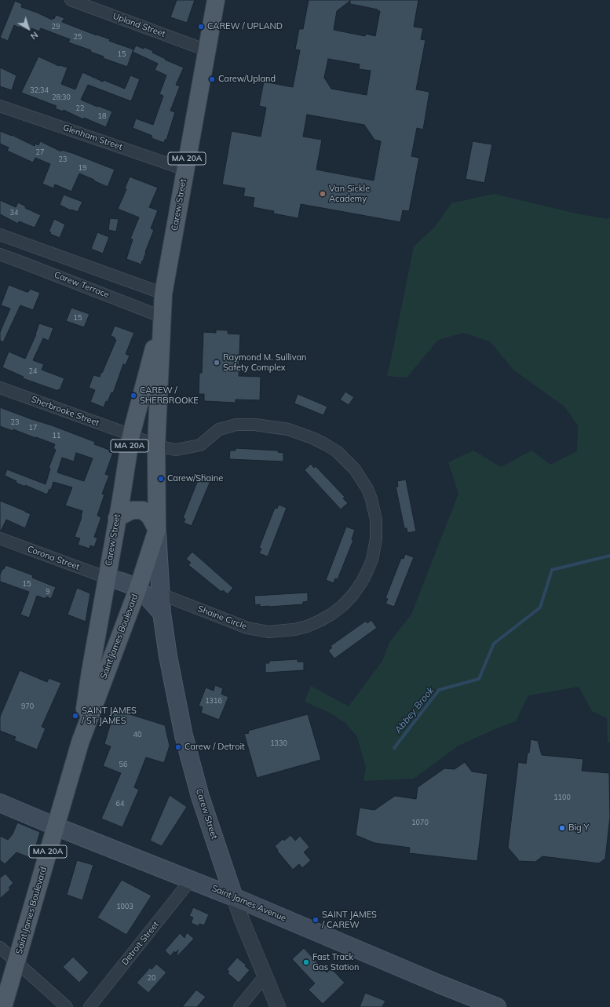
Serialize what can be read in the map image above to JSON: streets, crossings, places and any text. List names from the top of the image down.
{
  "streets": {
    "main road": [
      "MA 20A",
      "Carew Street",
      "Saint James Boulevard",
      "Saint James Avenue"
    ],
    "street": [
      "Upland Street",
      "Glenham Street",
      "Carew Terrace",
      "Sherbrooke Street",
      "Corona Street",
      "Shaine Circle",
      "Detroit Street"
    ]
  },
  "crossings": [
    ["Upland Street", "Carew Street"],
    ["Glenham Street", "Carew Street"],
    ["Carew Street", "Carew Terrace"],
    ["Carew Street", "Sherbrooke Street"],
    ["Carew Street", "Corona Street"],
    ["Carew Street", "Shaine Circle"],
    ["Carew Street", "Saint James Boulevard"],
    ["Carew Street", "Saint James Avenue"],
    ["Corona Street", "Saint James Boulevard"],
    ["Saint James Boulevard", "Saint James Avenue"],
    ["Saint James Avenue", "Detroit Street"]
  ],
  "water": ["Abbey Brook"],
  "places": [
    "CAREW / UPLAND",
    "Carew/Upland",
    "Van Sickle Academy",
    "Raymond M. Sullivan Safety Complex",
    "CAREW / SHERBROOKE",
    "Carew/Shaine",
    "SAINT JAMES / ST JAMES",
    "Carew / Detroit",
    "Big Y",
    "SAINT JAMES / CAREW",
    "Fast Track Gas Station"
  ],
  "house_numbers": [
    "29",
    "25",
    "15",
    "32;34",
    "28;30",
    "22",
    "18",
    "27",
    "23",
    "19",
    "34",
    "15",
    "24",
    "23",
    "17",
    "11",
    "15",
    "9",
    "1316",
    "970",
    "40",
    "1330",
    "56",
    "1100",
    "64",
    "1070",
    "1003",
    "20"
  ],
  "north": "bottom right"
}
